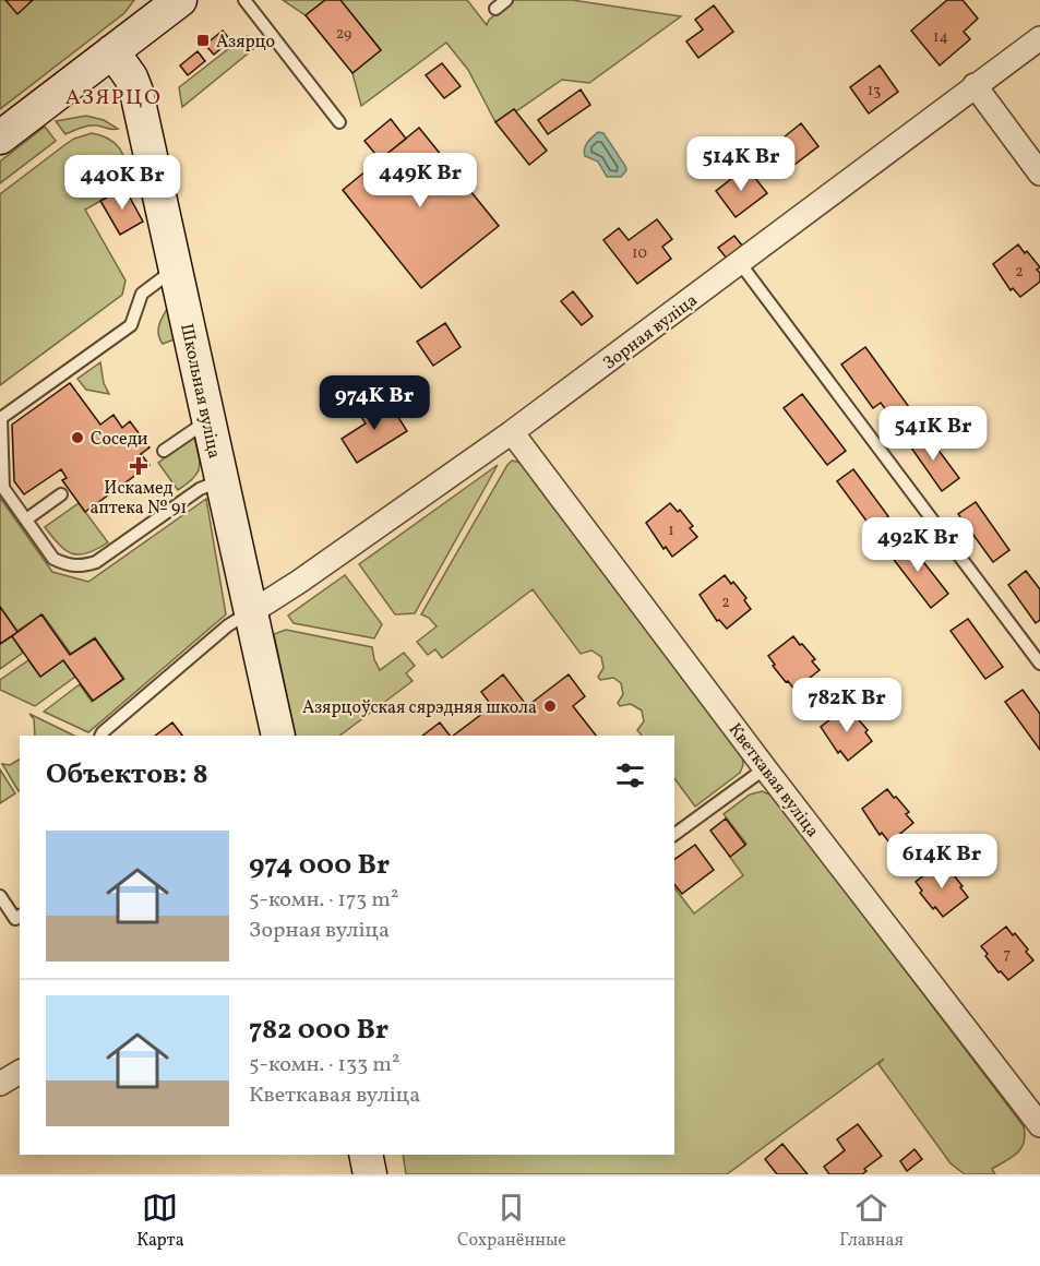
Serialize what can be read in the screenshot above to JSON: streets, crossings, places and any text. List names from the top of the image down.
{
  "streets": {
    "street": ["Зорная вуліца", "Школьная вуліца", "Кветкавая вуліца"]
  },
  "crossings": [
    ["Зорная вуліца", "Школьная вуліца"],
    ["Зорная вуліца", "Кветкавая вуліца"]
  ],
  "districts": ["АЗЯРЦО"],
  "places": {
    "transit": ["Азярцо"],
    "other": ["Соседи", "Азярцоўская сярэдняя школа"],
    "health": ["Искамед аптека № 91"]
  },
  "house_numbers": [
    "29",
    "14",
    "13",
    "10",
    "2",
    "1",
    "2",
    "7"
  ],
  "page": {
    "price": [
      "514K Br",
      "449K Br",
      "440K Br",
      "974K Br",
      "541K Br",
      "492K Br",
      "782K Br",
      "614K Br"
    ],
    "heading": "Объектов: 8",
    "list": [
      {
        "name": "974 000 Br",
        "note": "5-комн. · 173 m² · Зорная вуліца"
      },
      {
        "name": "782 000 Br",
        "note": "5-комн. · 133 m² · Кветкавая вуліца"
      }
    ],
    "tabs": ["Карта", "Сохранённые", "Главная"]
  }
}
